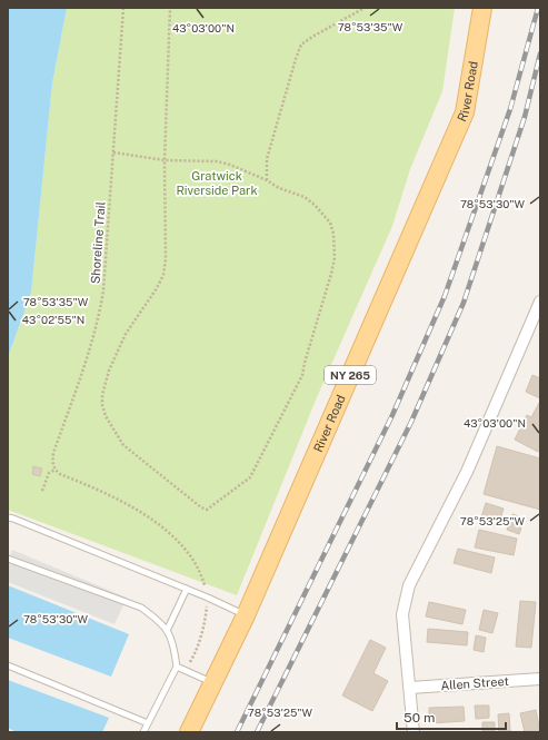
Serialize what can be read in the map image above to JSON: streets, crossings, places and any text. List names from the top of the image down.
{
  "streets": {
    "main road": ["River Road", "NY 265"],
    "street": ["Allen Street"],
    "path": ["Shoreline Trail"]
  },
  "parks": ["Gratwick Riverside Park"],
  "scale_bar": "50 m",
  "coordinates": [
    "78°53'35\"W",
    "43°03'00\"N",
    "78°53'30\"W",
    "43°02'55\"N",
    "78°53'25\"W"
  ]
}
